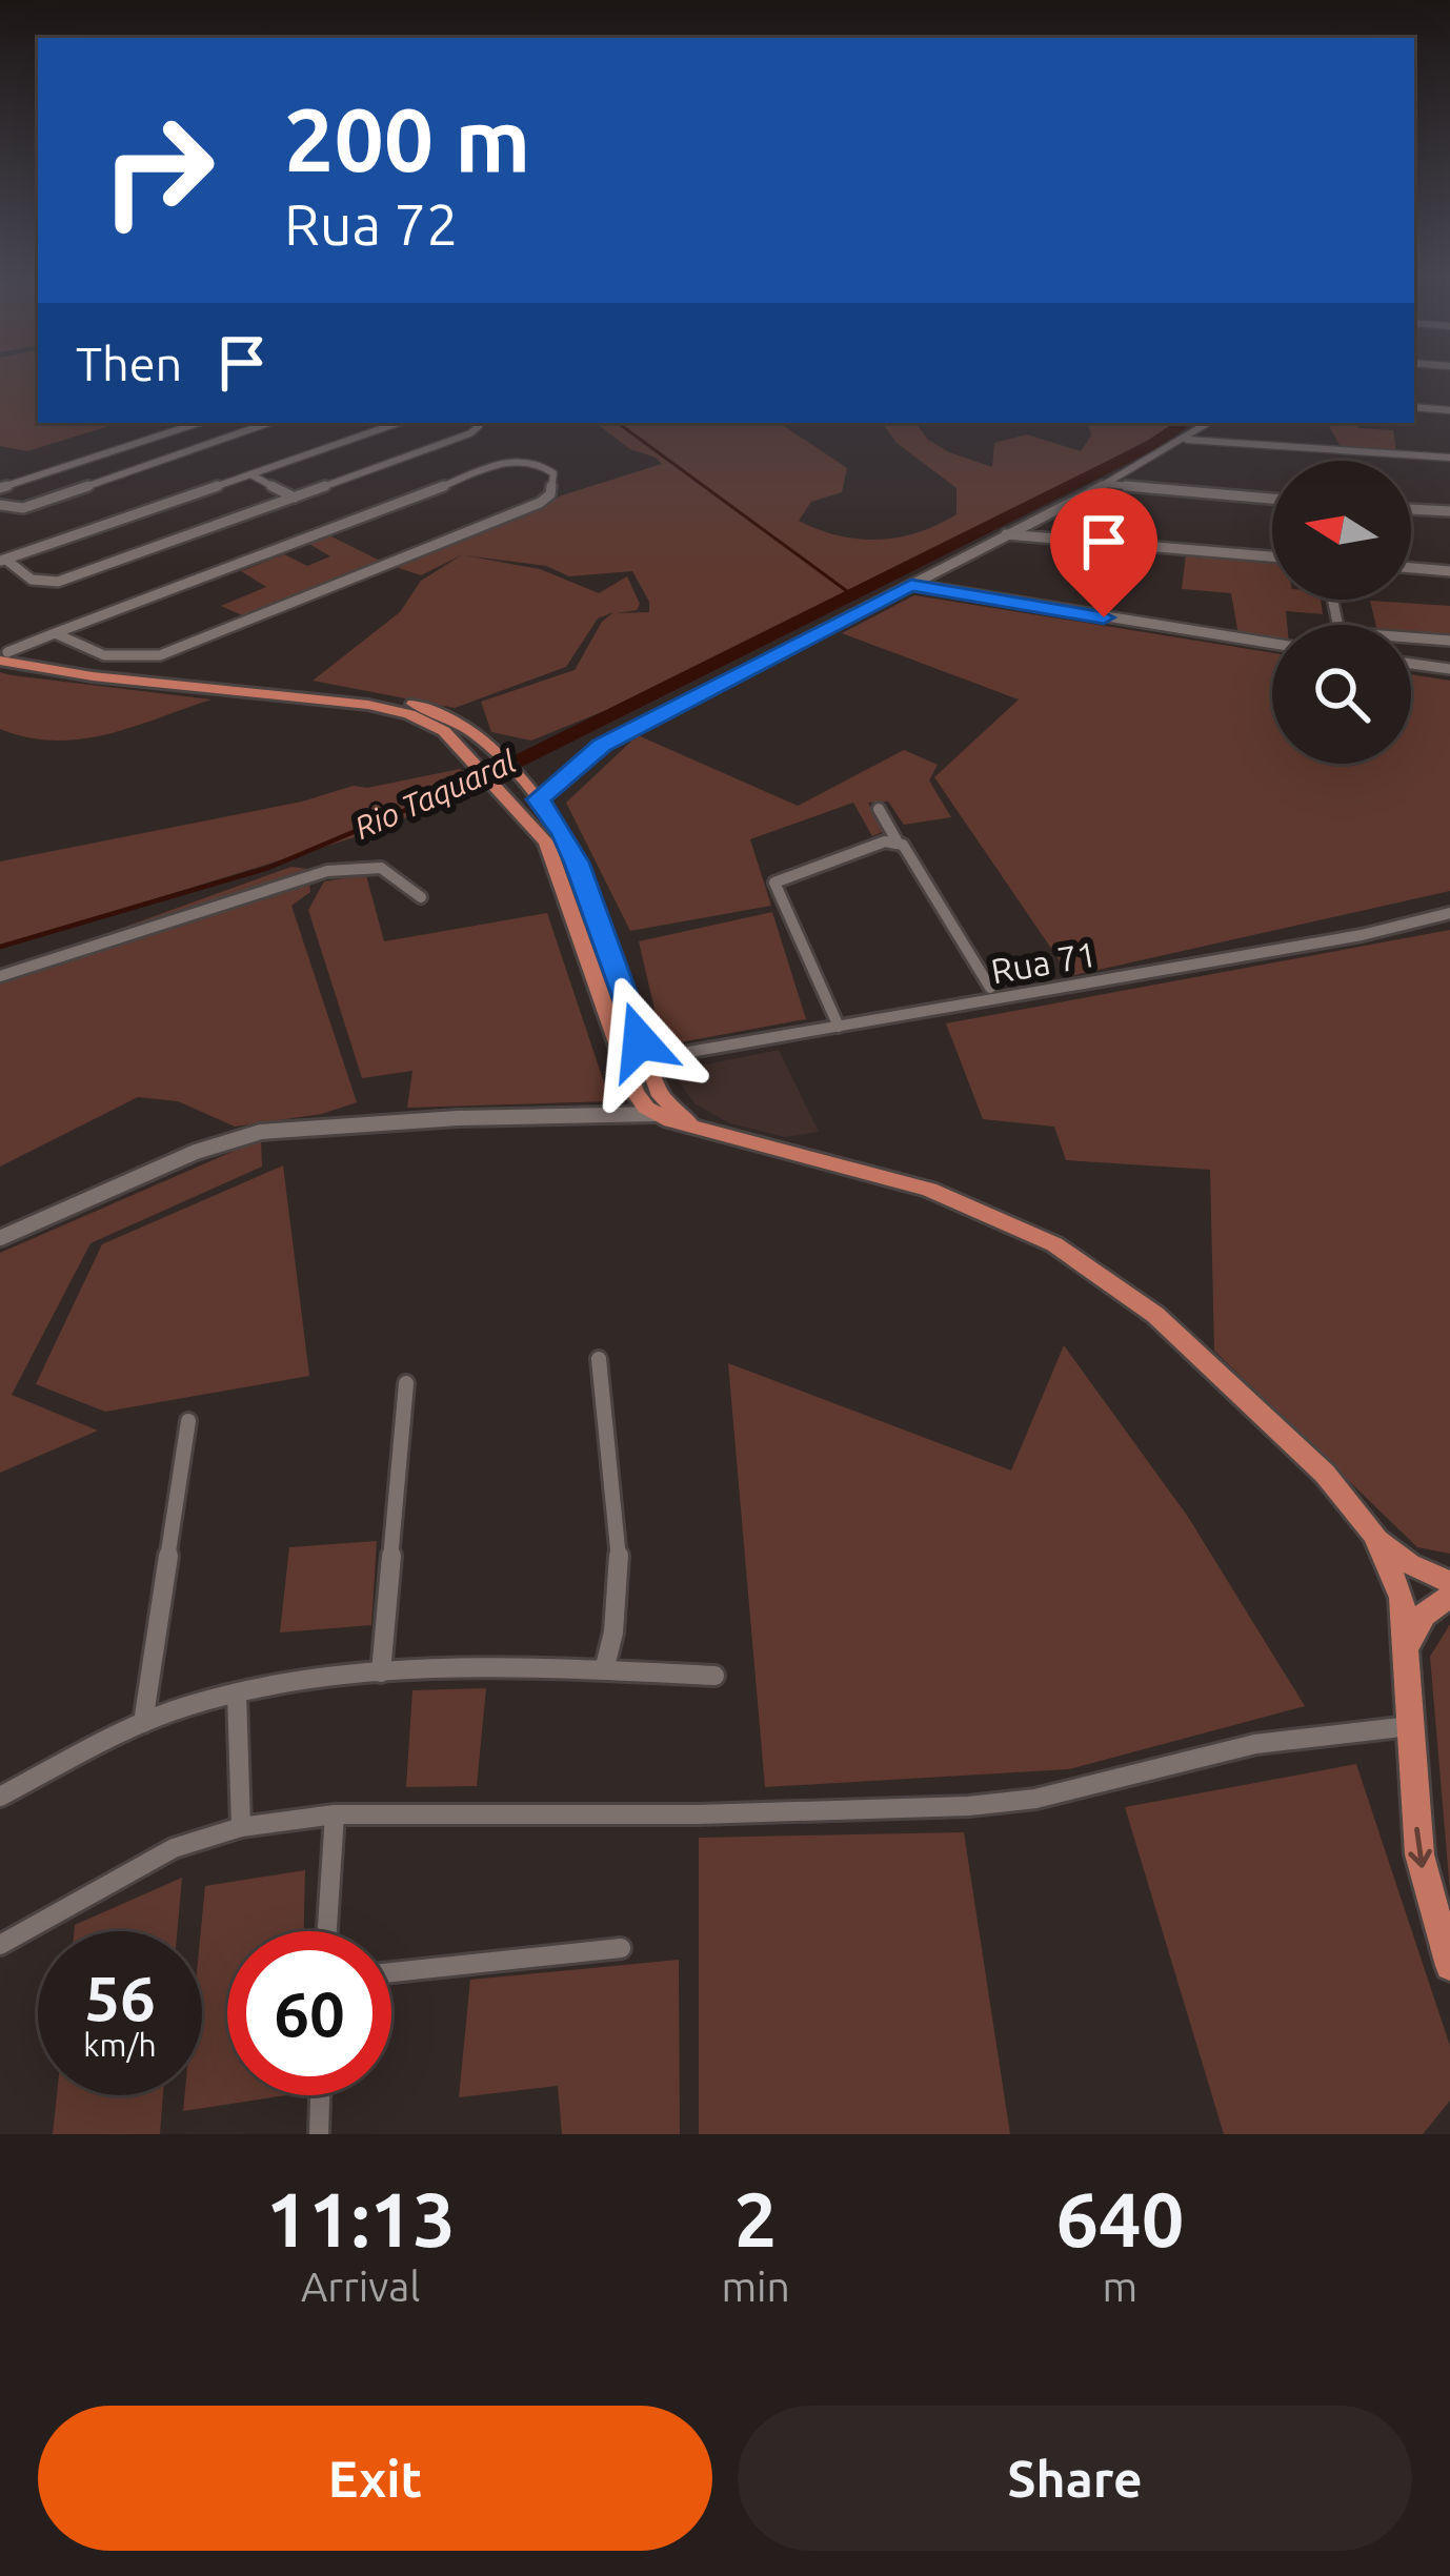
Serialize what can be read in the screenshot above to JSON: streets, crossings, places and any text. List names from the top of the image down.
{
  "streets": {
    "street": ["Rua 71"]
  },
  "water": ["Rio Taquaral"],
  "north": "left",
  "page": {
    "turn": ["200 m", "Rua 72"],
    "then": "Then",
    "speed": "56 km/h",
    "limit": "60",
    "eta": [
      "11:13",
      "Arrival",
      "2",
      "min",
      "640",
      "m"
    ],
    "buttons": ["Exit", "Share"]
  }
}
